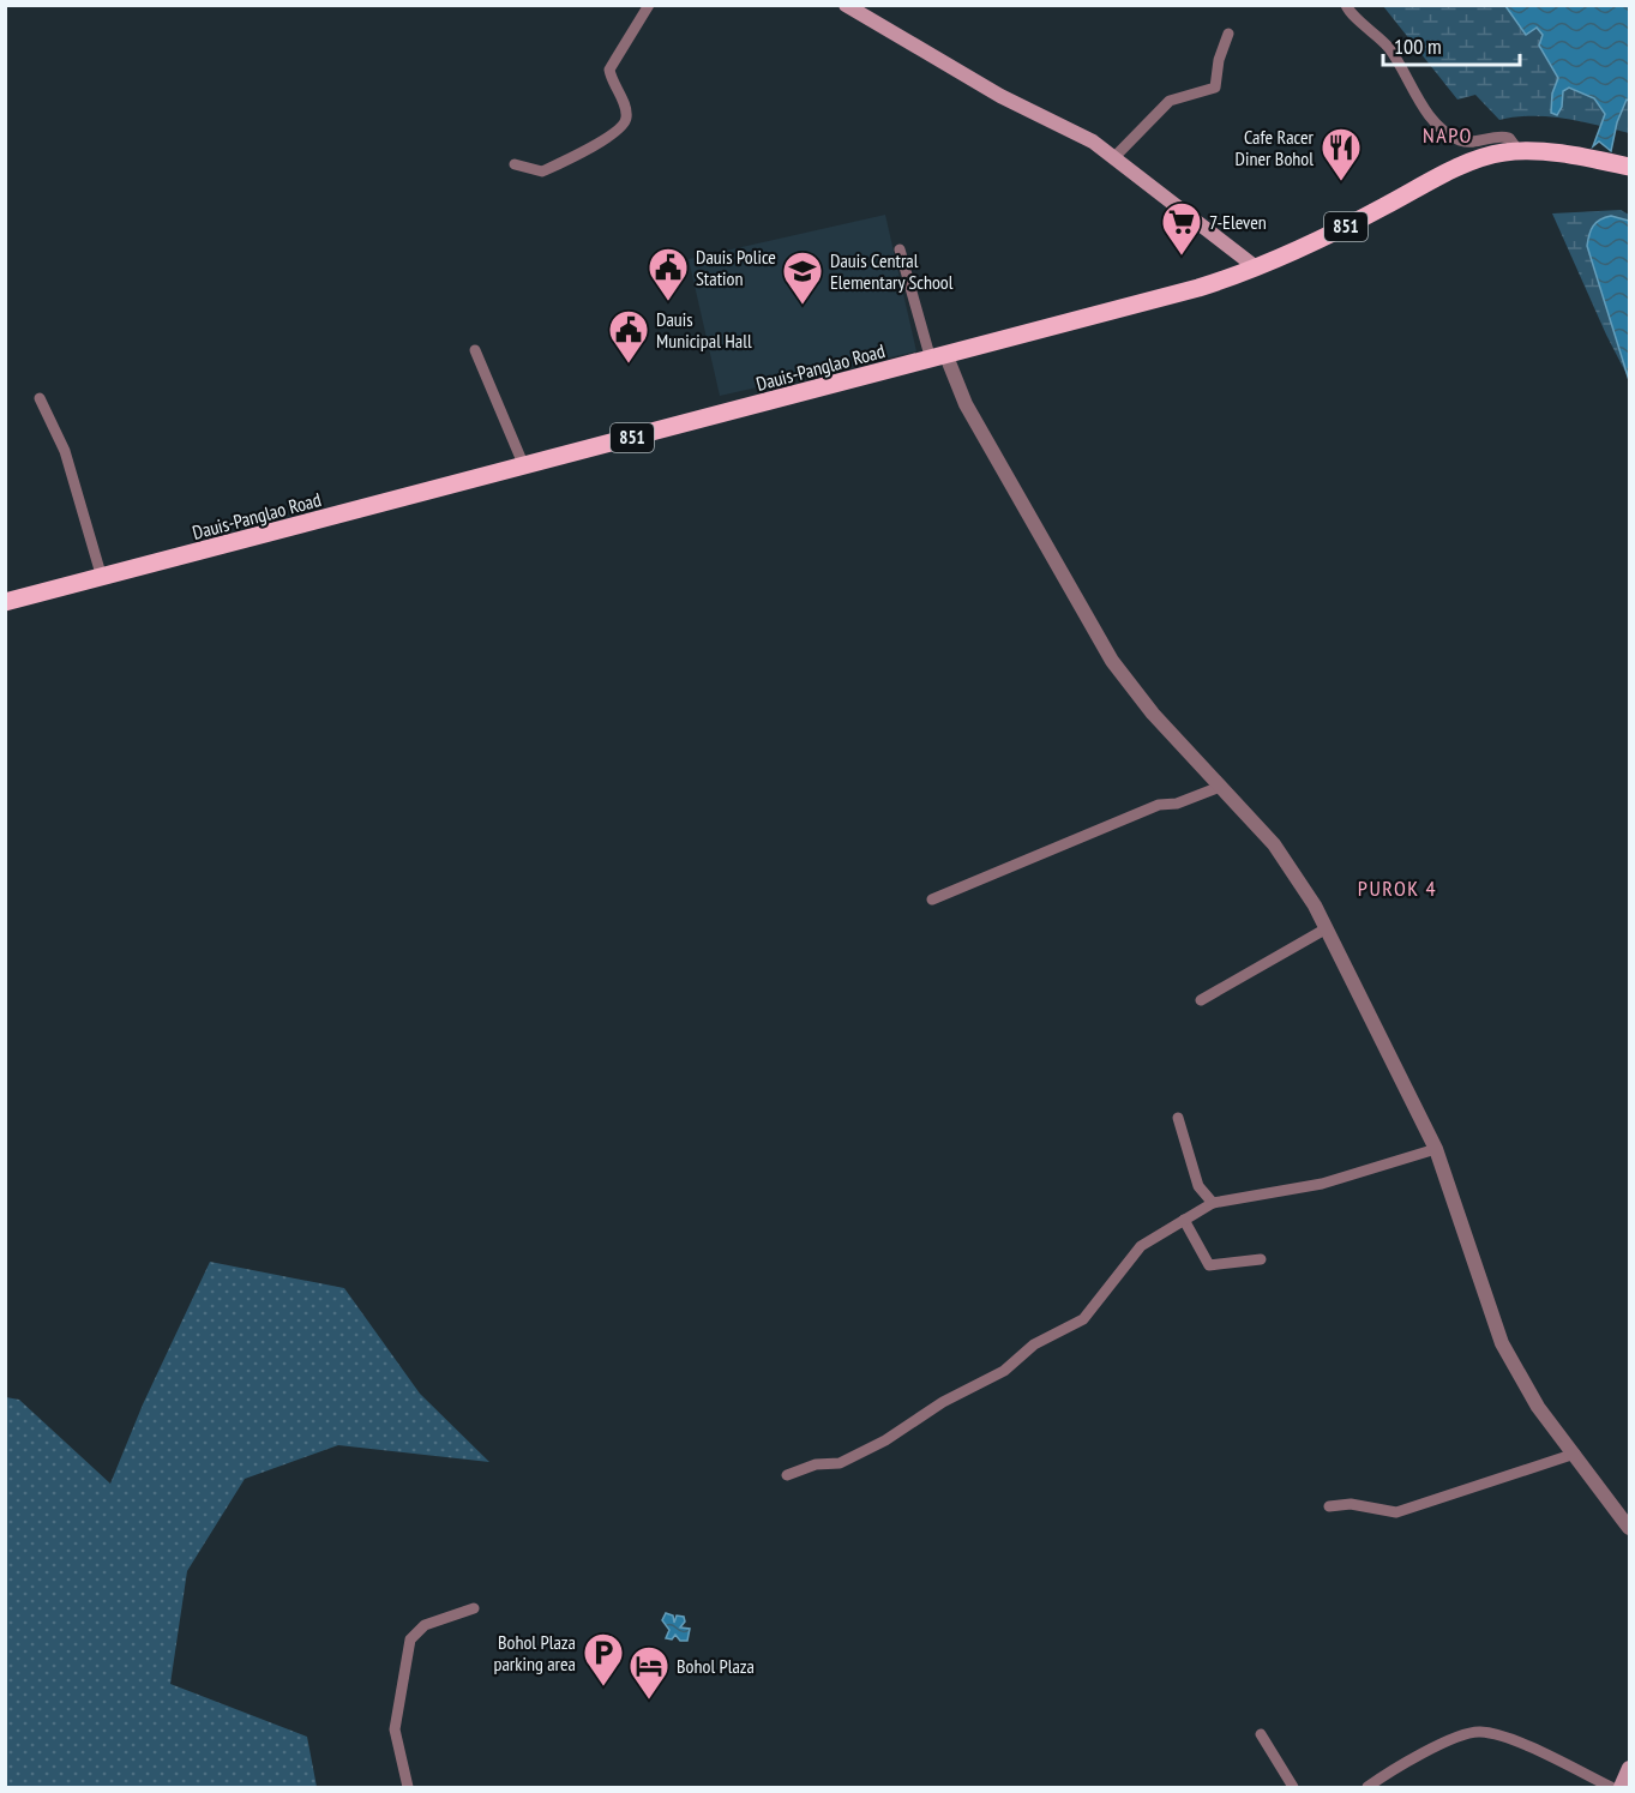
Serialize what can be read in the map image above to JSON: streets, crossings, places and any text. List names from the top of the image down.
{
  "streets": {
    "main road": ["851", "Dauis-Panglao Road"]
  },
  "districts": ["NAPO", "PUROK 4"],
  "places": {
    "restaurant": ["Cafe Racer Diner Bohol"],
    "supermarket": ["7-Eleven"],
    "public building": ["Dauis Police Station", "Dauis Municipal Hall"],
    "school or university": ["Dauis Central Elementary School"],
    "parking": ["Bohol Plaza parking area"],
    "hotel": ["Bohol Plaza"]
  },
  "scale_bar": "100 m"
}
